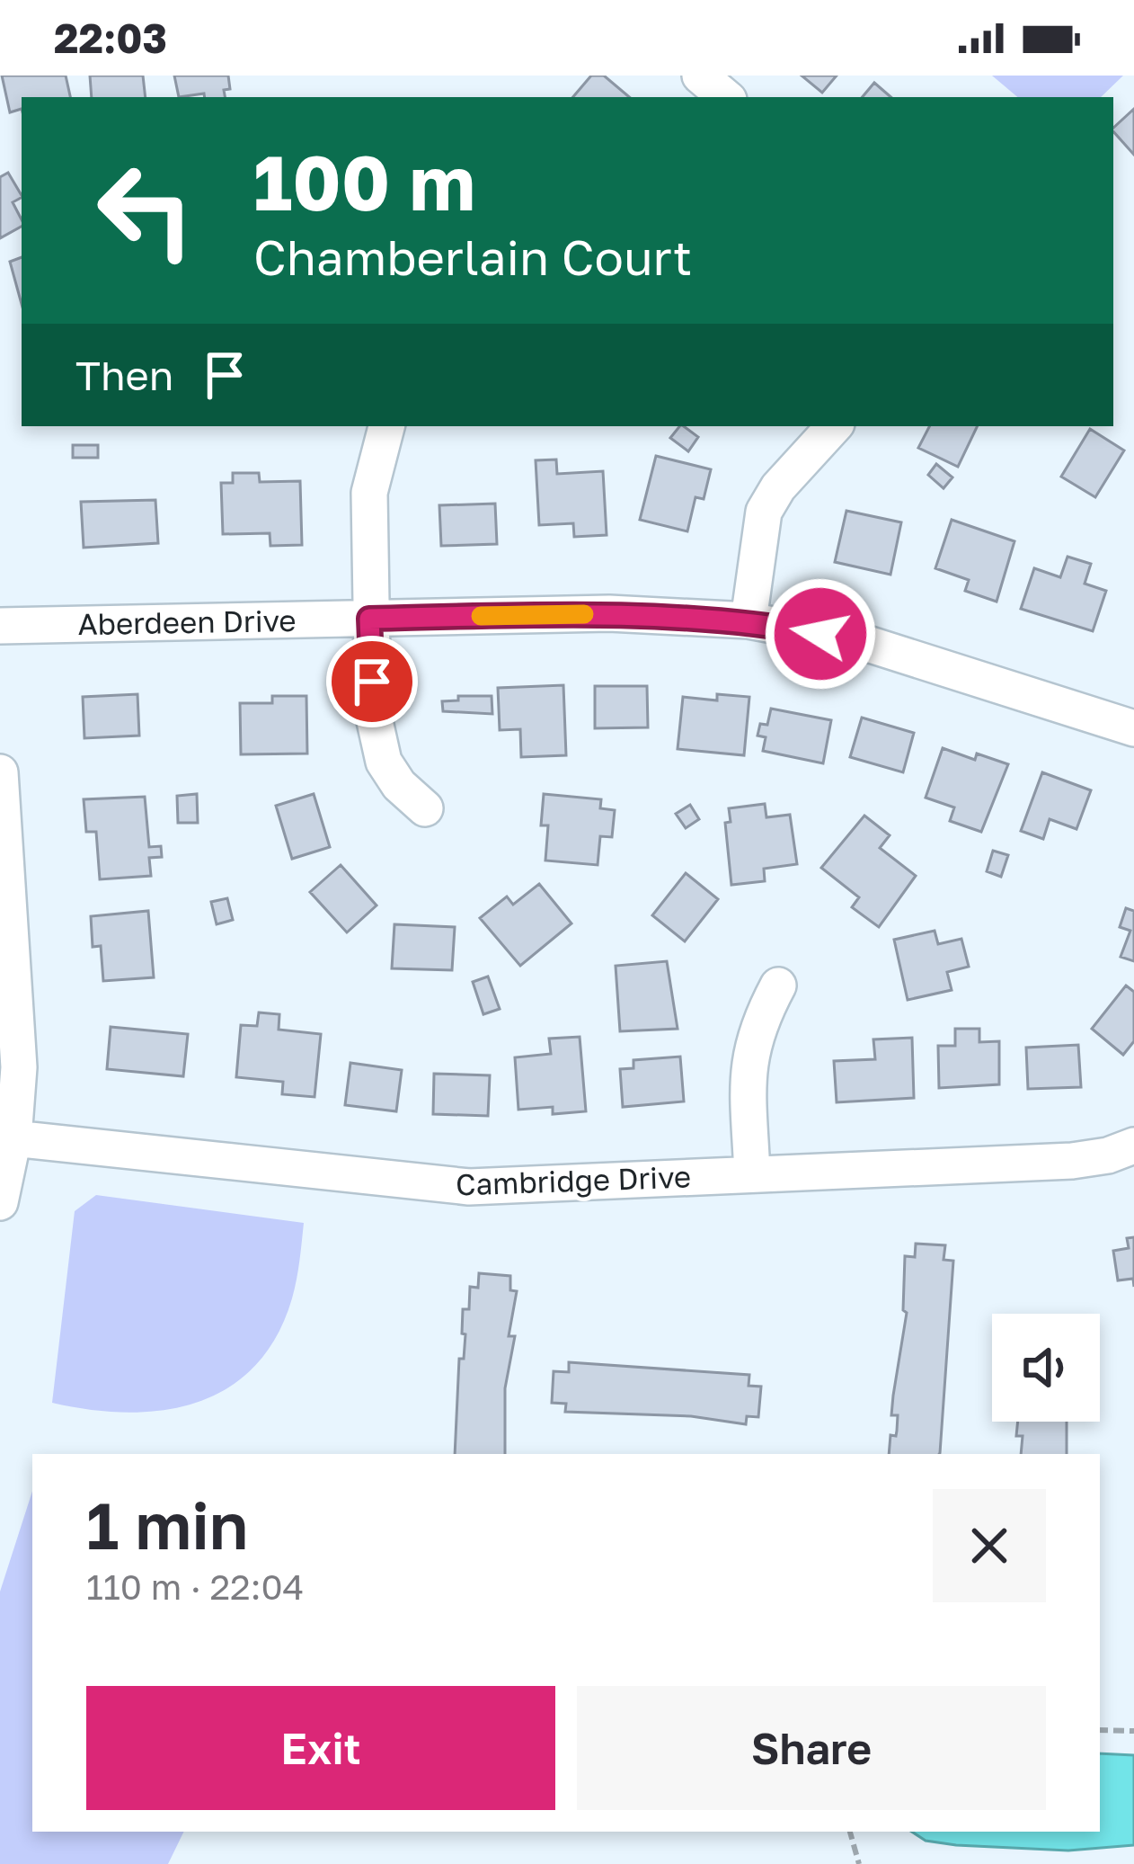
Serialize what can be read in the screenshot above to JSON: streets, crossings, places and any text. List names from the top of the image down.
{
  "streets": {
    "street": ["Aberdeen Drive", "Cambridge Drive"]
  },
  "page": {
    "status": "22:03",
    "turn": ["100 m", "Chamberlain Court"],
    "then": "Then",
    "heading": ["1 min", "110 m · 22:04"],
    "buttons": ["Exit", "Share"]
  }
}
